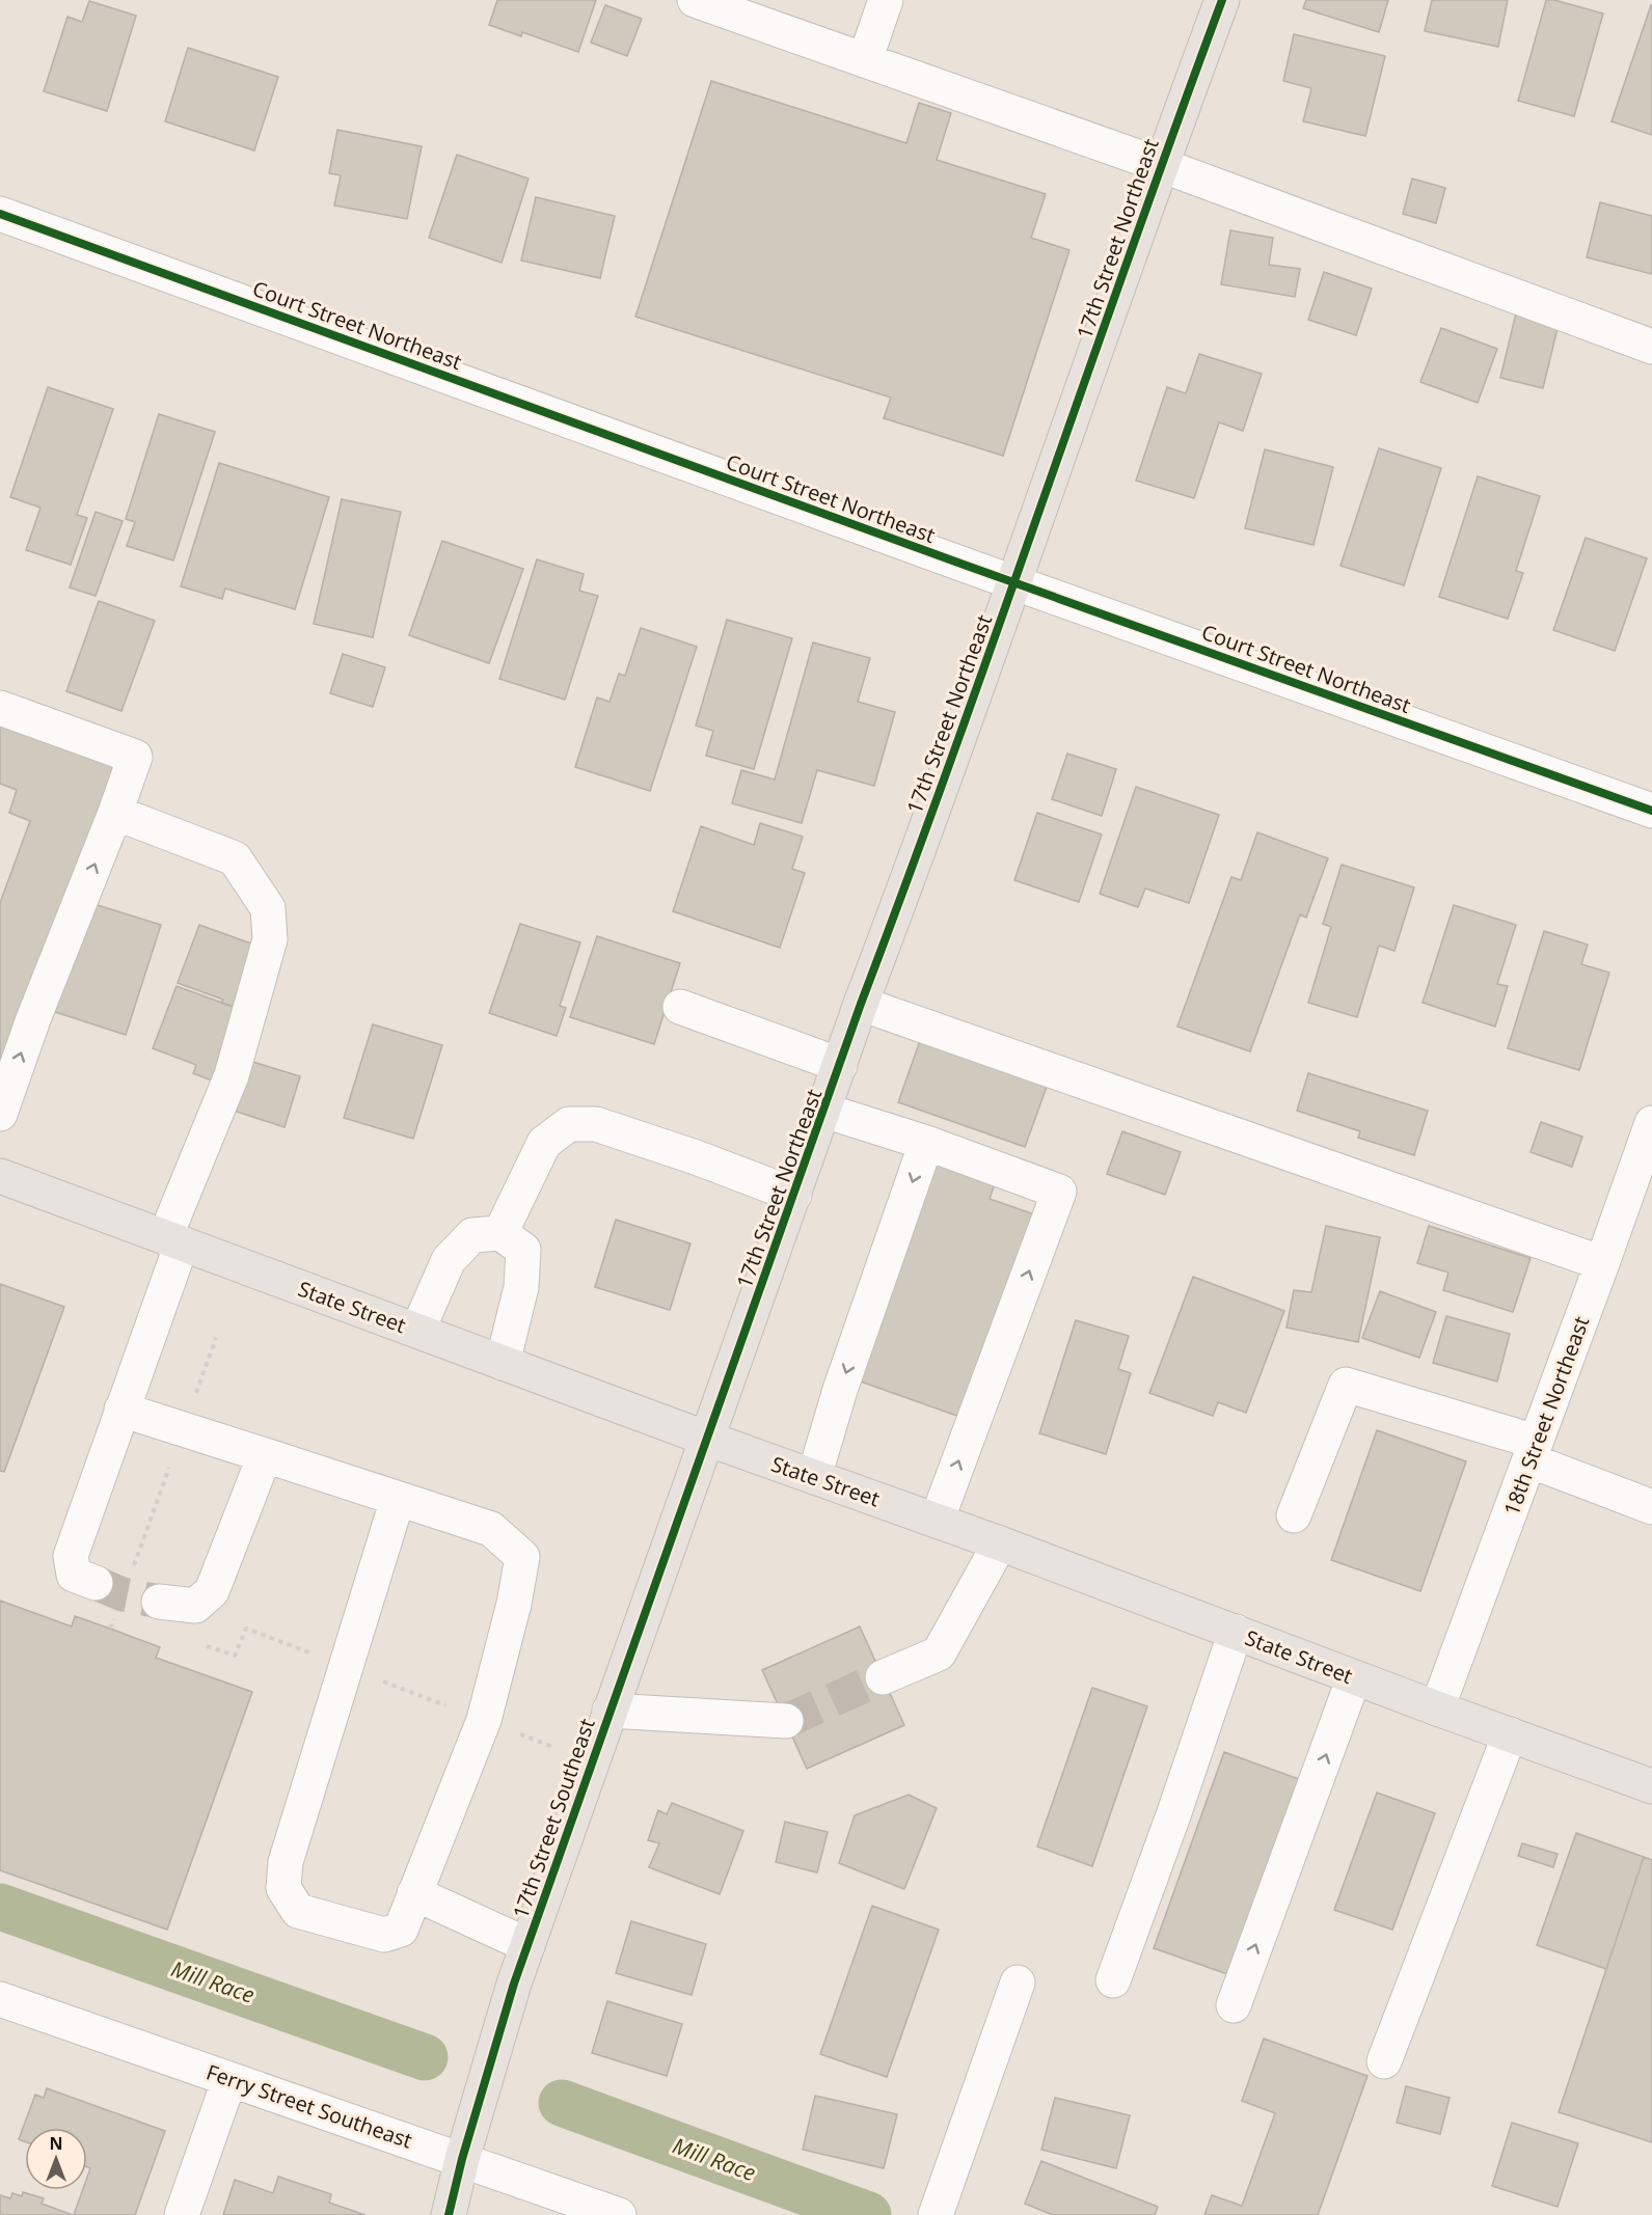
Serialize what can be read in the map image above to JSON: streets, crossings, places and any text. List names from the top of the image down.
{
  "streets": {
    "main road": ["17th Street Northeast", "State Street", "17th Street Southeast"],
    "street": ["Court Street Northeast", "18th Street Northeast", "Ferry Street Southeast"]
  },
  "crossings": [
    ["17th Street Northeast", "Court Street Northeast"],
    ["17th Street Northeast", "State Street"],
    ["17th Street Northeast", "17th Street Southeast"],
    ["State Street", "18th Street Northeast"],
    ["State Street", "17th Street Southeast"],
    ["17th Street Southeast", "Ferry Street Southeast"]
  ],
  "water": ["Mill Race"],
  "north": "top"
}
